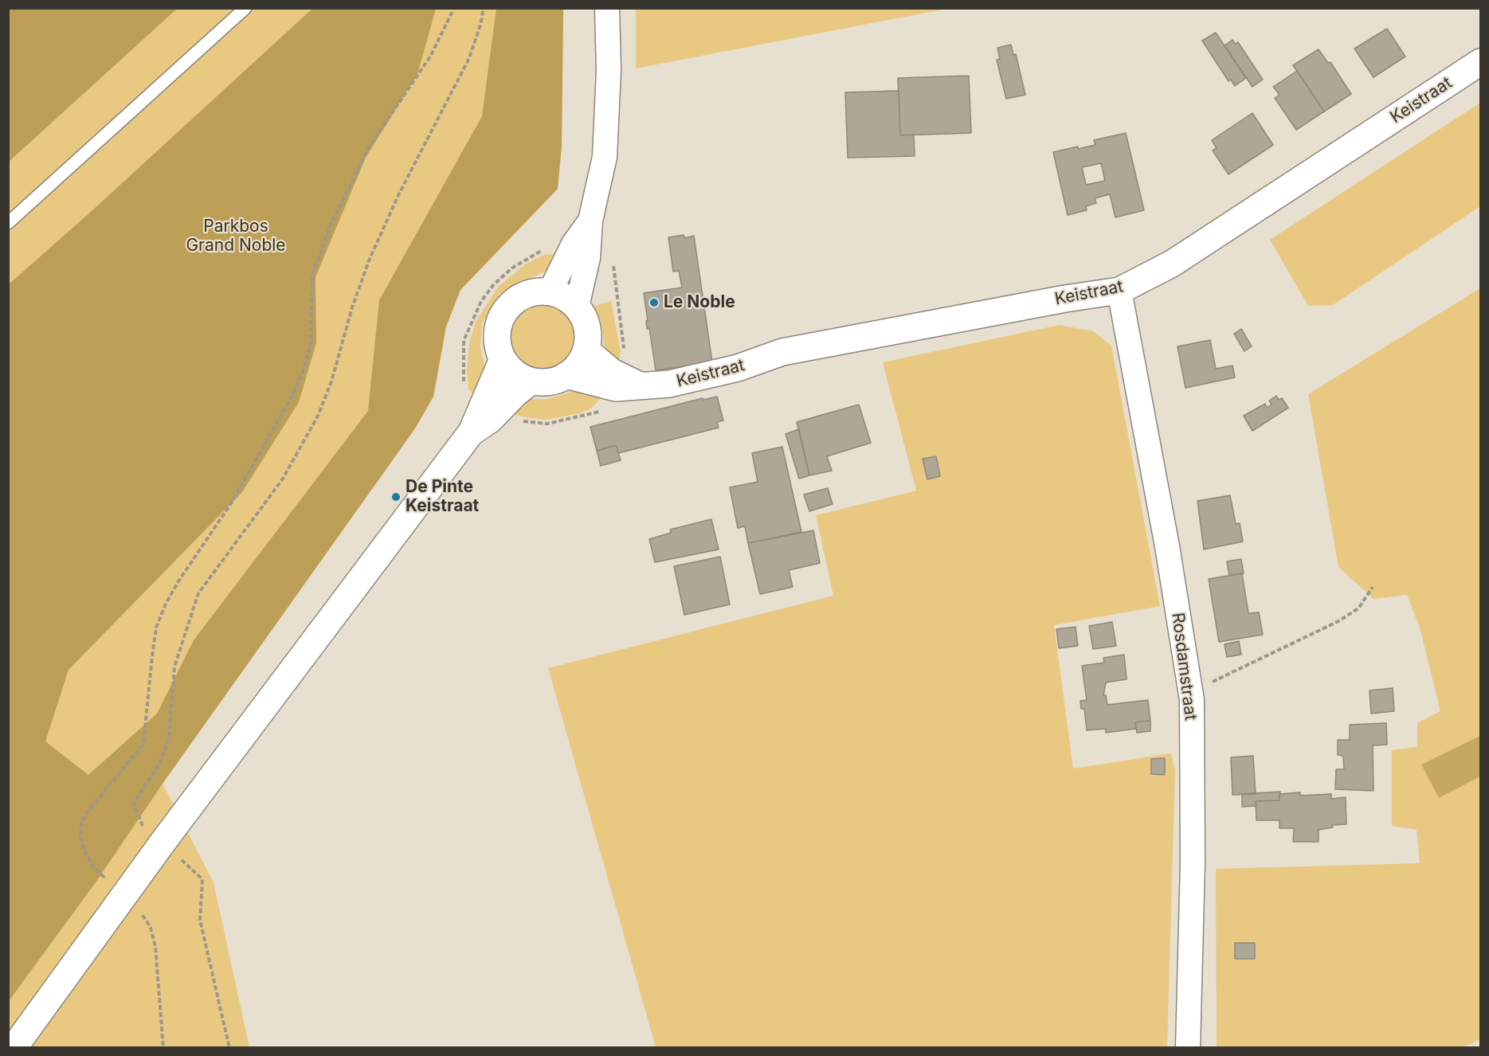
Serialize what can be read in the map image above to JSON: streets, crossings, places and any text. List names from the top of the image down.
{
  "streets": {
    "street": ["Keistraat", "Rosdamstraat"]
  },
  "crossings": [
    ["Keistraat", "Rosdamstraat"]
  ],
  "parks": ["Parkbos Grand Noble"],
  "places": ["Le Noble", "De Pinte Keistraat"]
}
